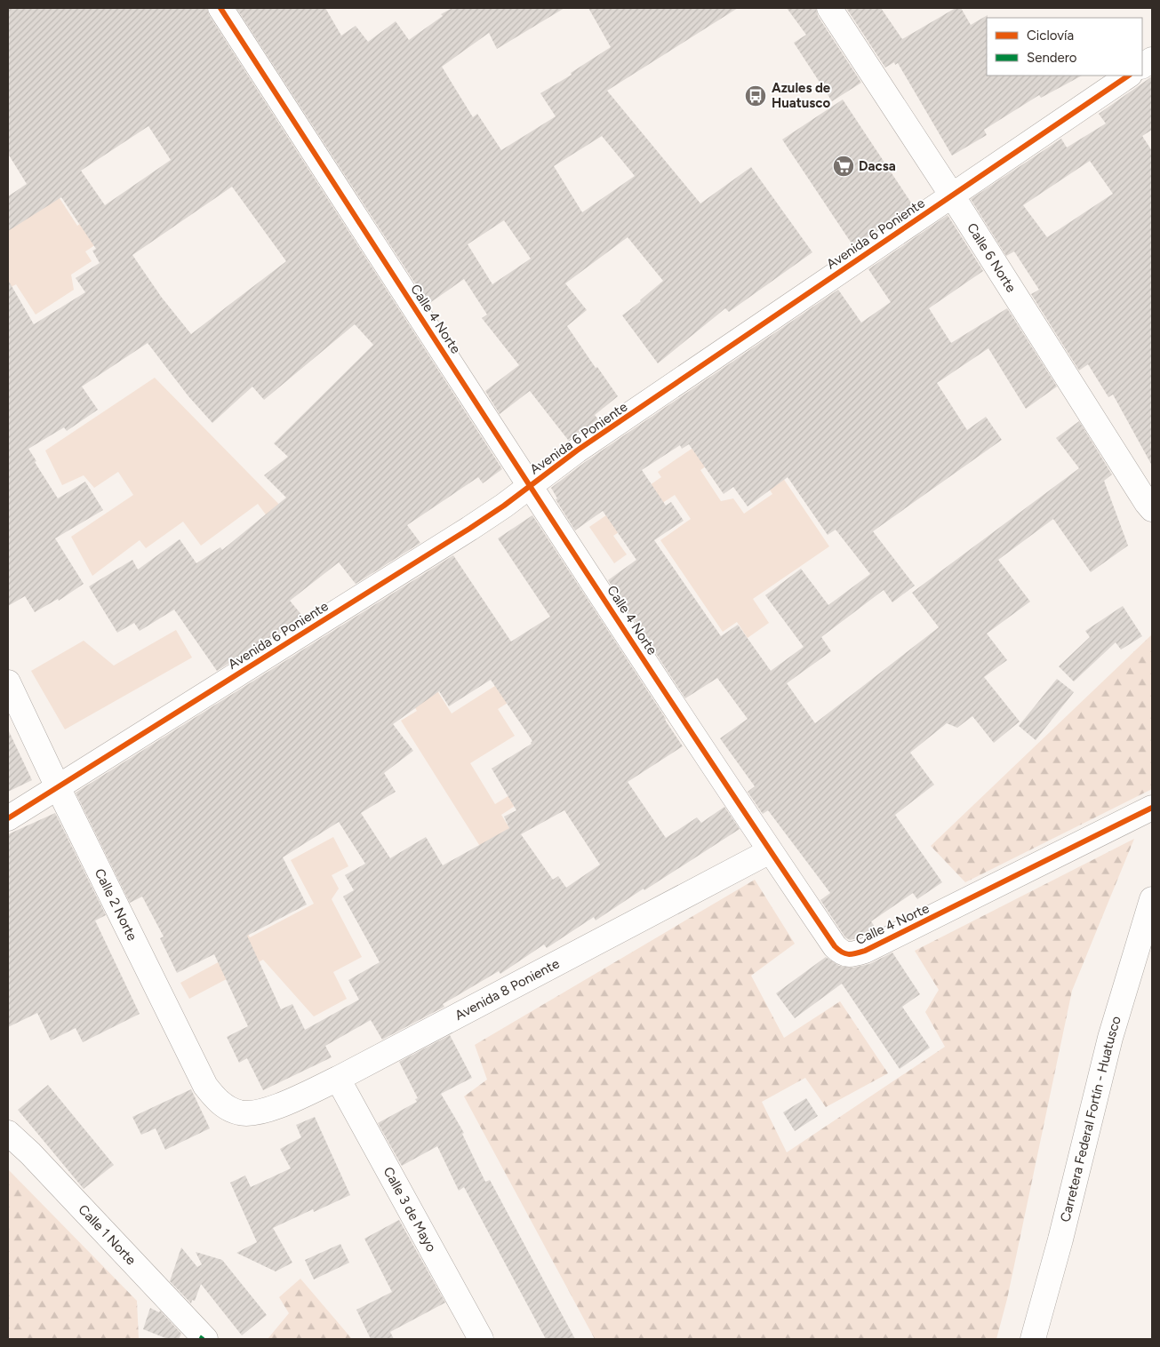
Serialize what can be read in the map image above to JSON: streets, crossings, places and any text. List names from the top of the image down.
{
  "streets": {
    "street": [
      "Avenida 6 Poniente",
      "Calle 6 Norte",
      "Calle 4 Norte",
      "Calle 2 Norte",
      "Avenida 8 Poniente",
      "Carretera Federal Fortín - Huatusco",
      "Calle 3 de Mayo",
      "Calle 1 Norte"
    ]
  },
  "crossings": [
    ["Avenida 6 Poniente", "Calle 6 Norte"],
    ["Avenida 6 Poniente", "Calle 4 Norte"],
    ["Avenida 6 Poniente", "Calle 2 Norte"],
    ["Calle 4 Norte", "Avenida 8 Poniente"],
    ["Calle 2 Norte", "Avenida 8 Poniente"],
    ["Avenida 8 Poniente", "Calle 3 de Mayo"]
  ],
  "places": {
    "bus stop": ["Azules de Huatusco"],
    "supermarket": ["Dacsa"]
  },
  "legend": ["Ciclovía", "Sendero"]
}
